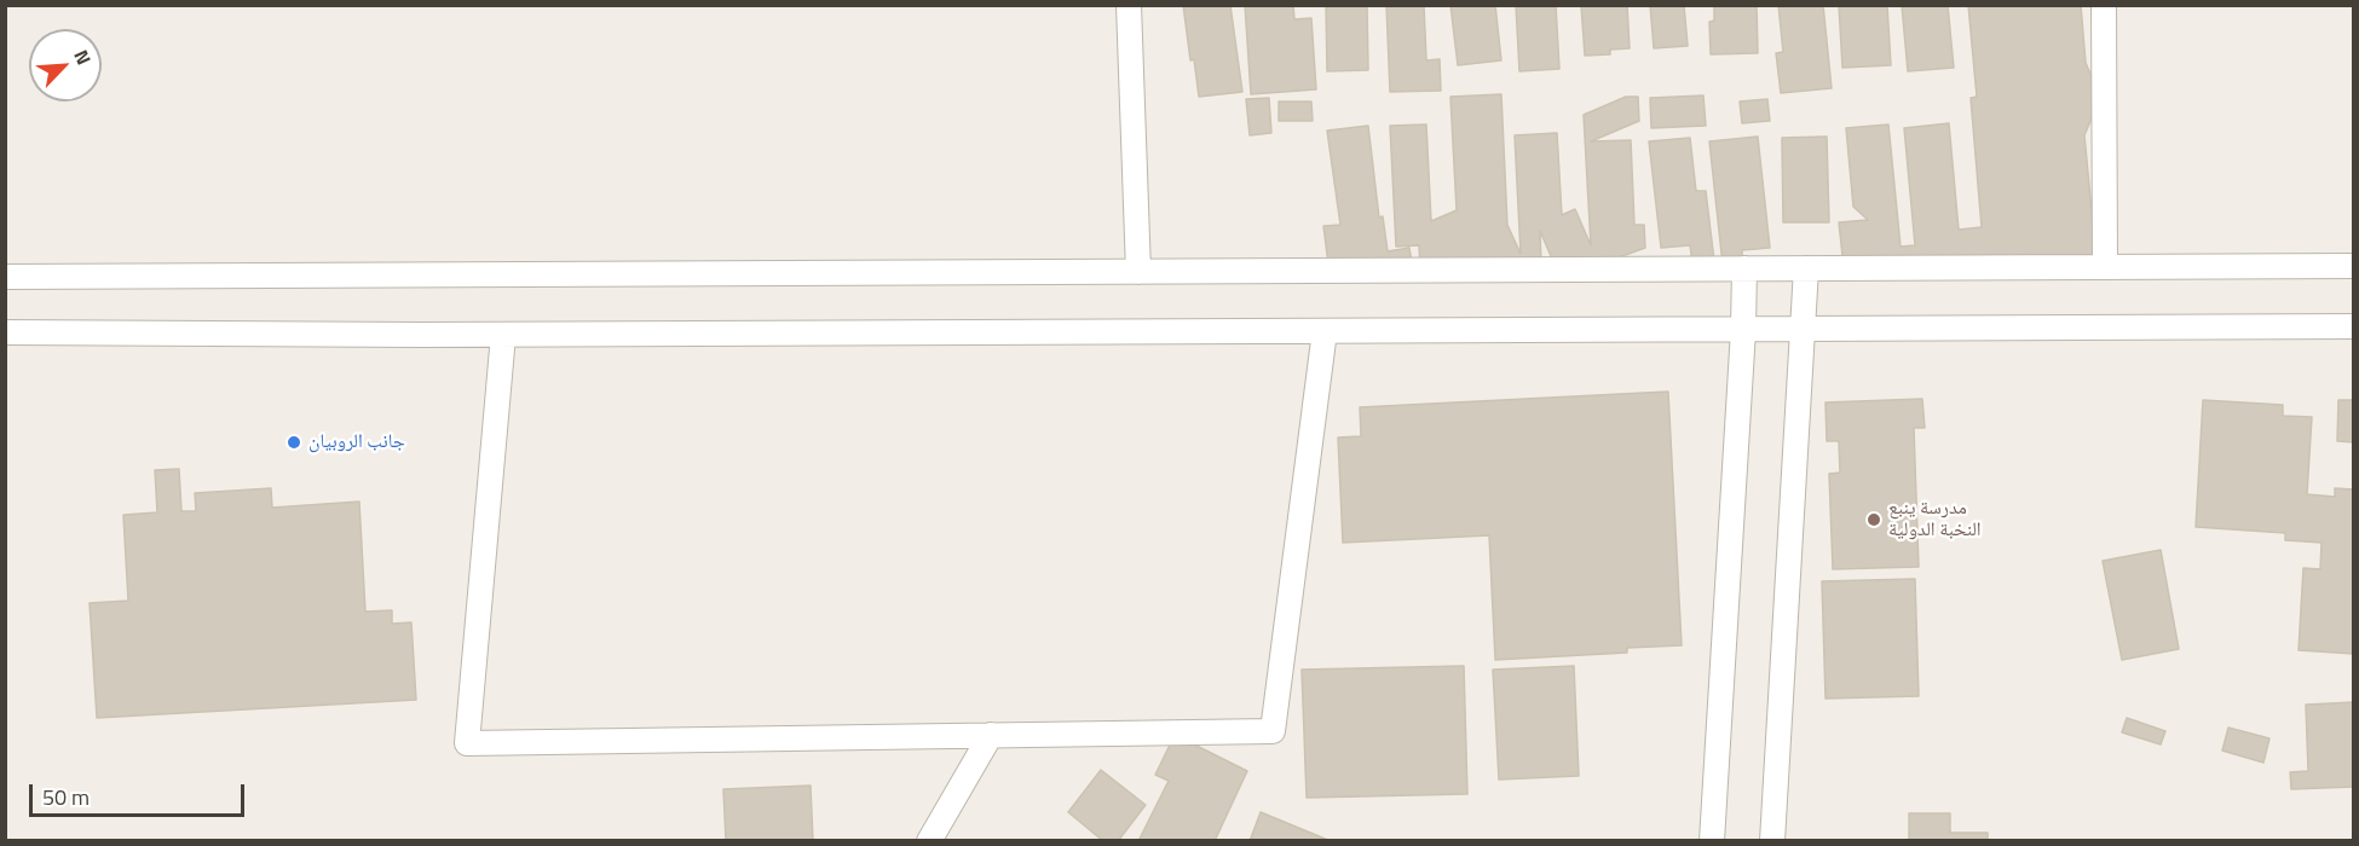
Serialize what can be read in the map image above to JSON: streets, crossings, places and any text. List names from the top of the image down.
{
  "places": ["جانب الروبيان", "مدرسة ينبع النخبة الدولية"],
  "scale_bar": "50 m",
  "north": "top right"
}
